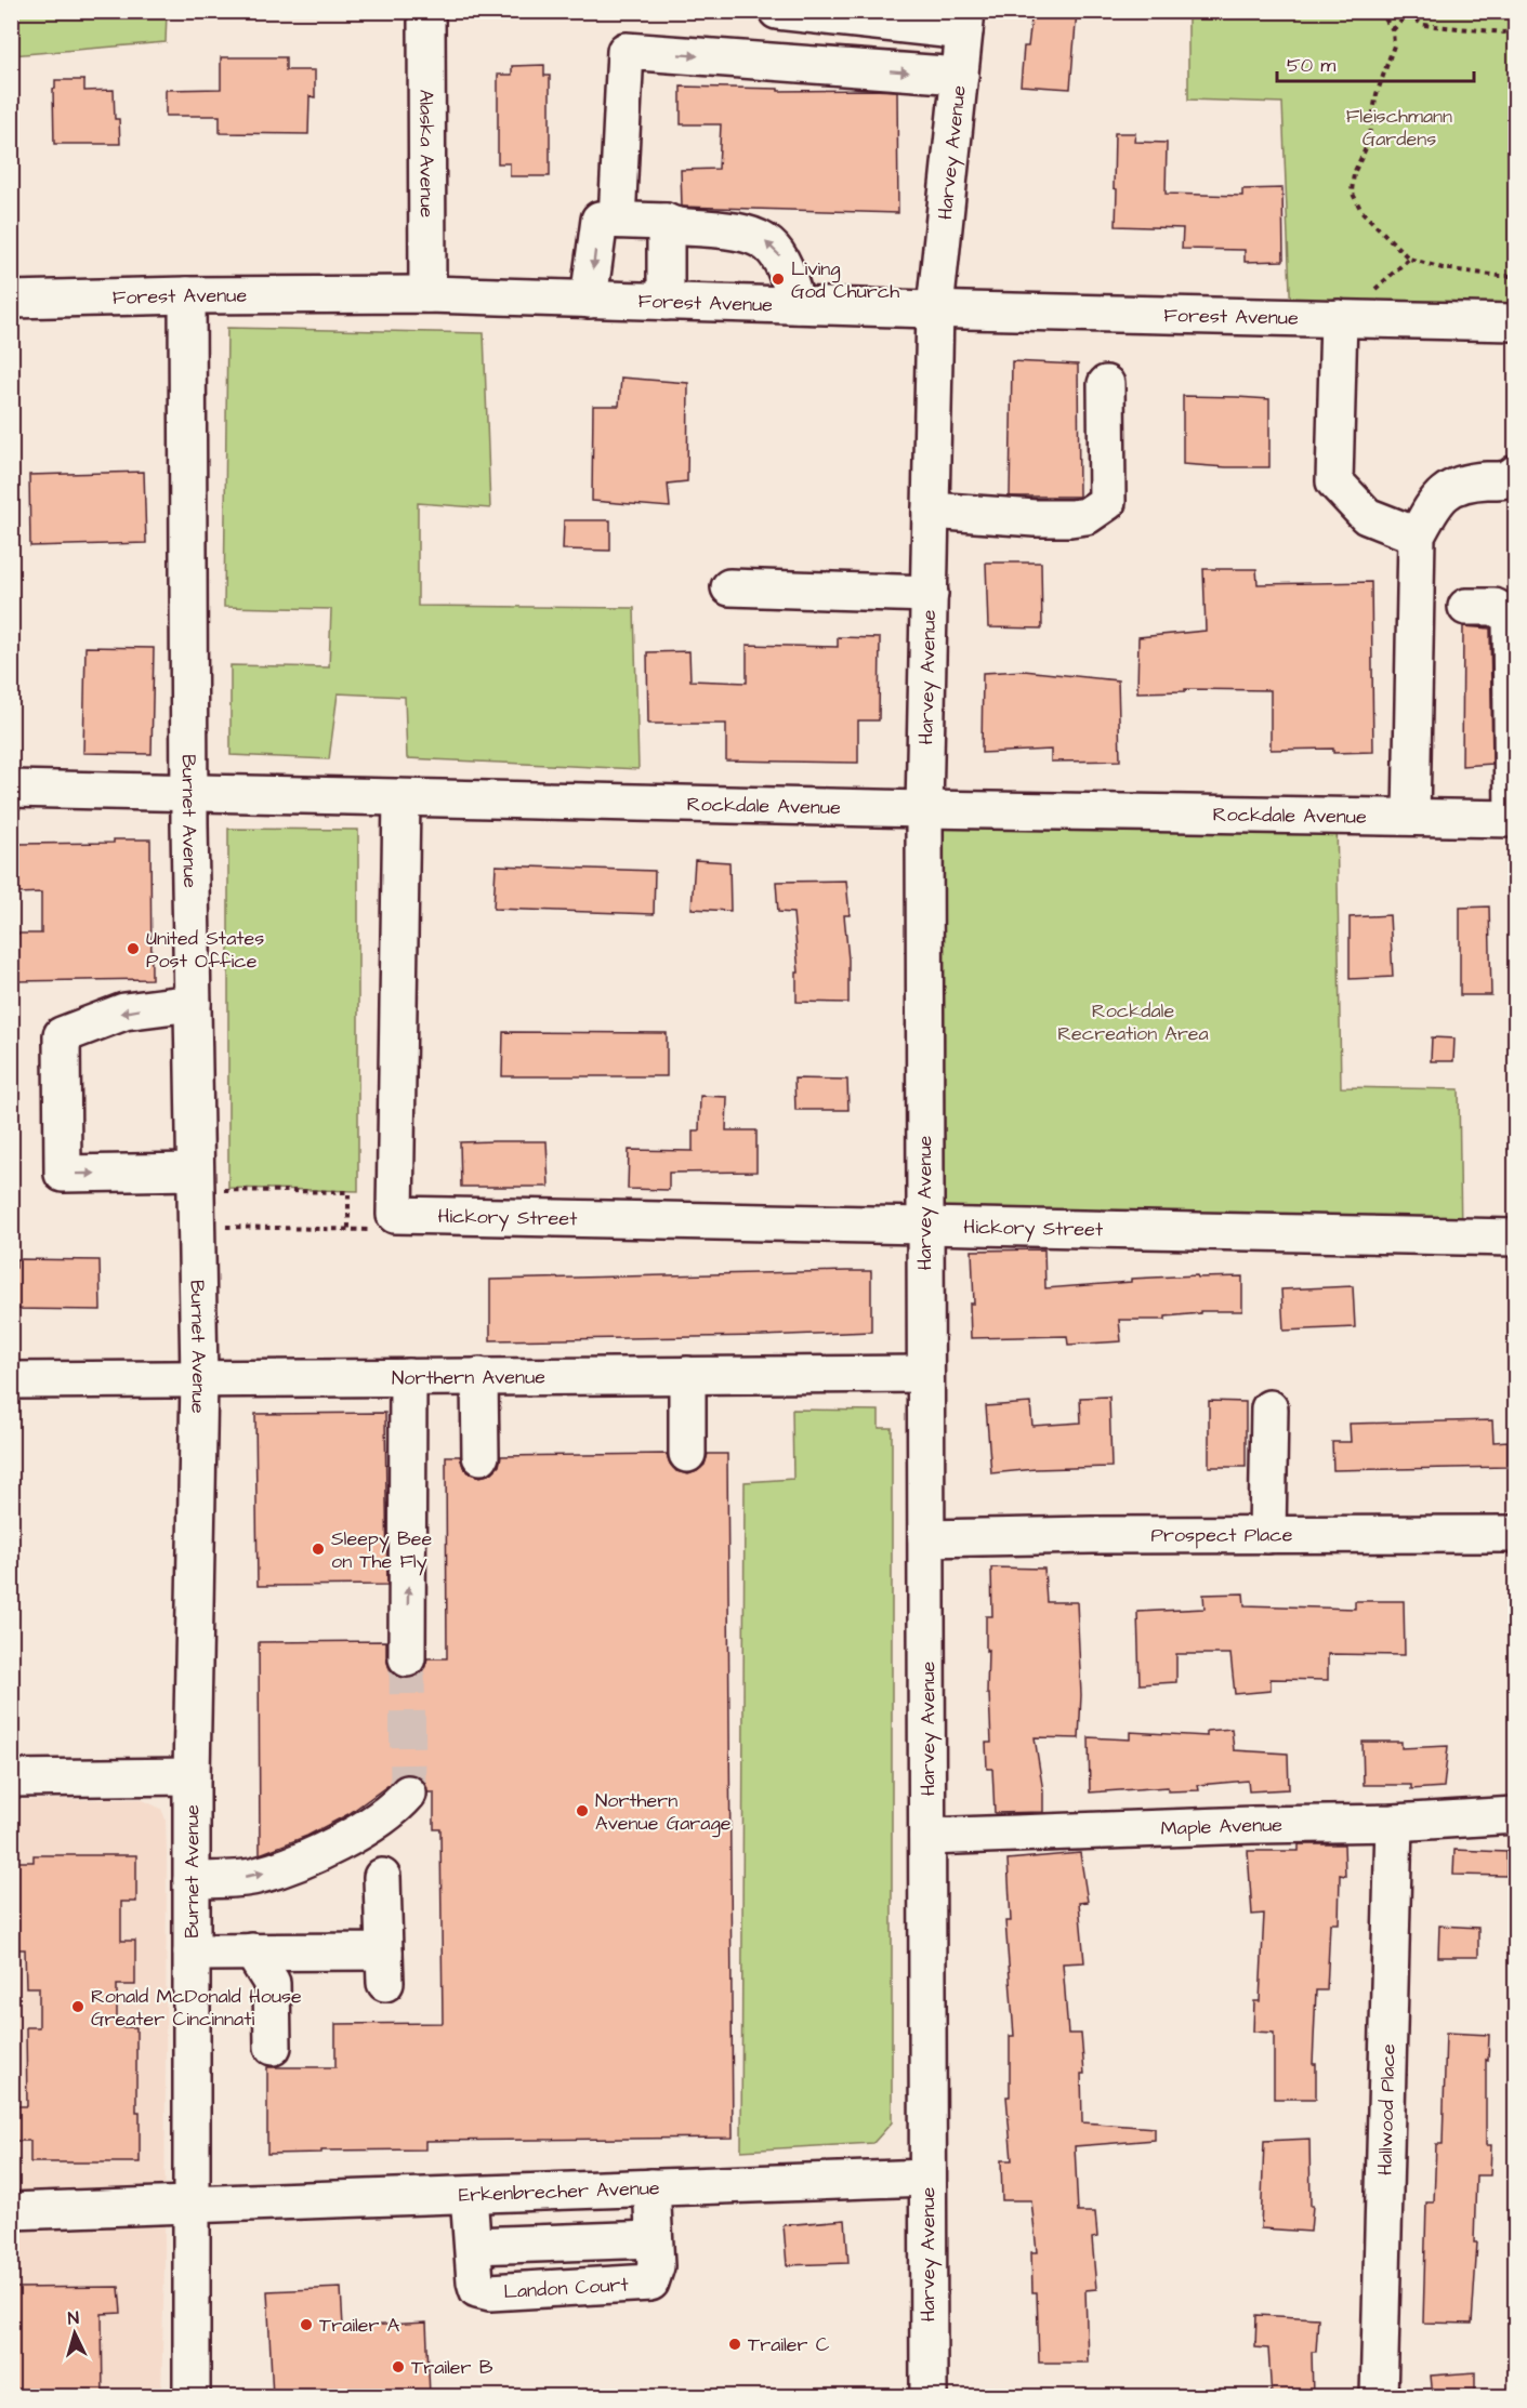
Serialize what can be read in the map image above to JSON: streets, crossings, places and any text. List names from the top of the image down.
{
  "streets": {
    "street": [
      "Alaska Avenue",
      "Harvey Avenue",
      "Forest Avenue",
      "Rockdale Avenue",
      "Burnet Avenue",
      "Hickory Street",
      "Northern Avenue",
      "Prospect Place",
      "Maple Avenue",
      "Hallwood Place",
      "Erkenbrecher Avenue",
      "Landon Court"
    ]
  },
  "crossings": [
    ["Alaska Avenue", "Forest Avenue"],
    ["Harvey Avenue", "Forest Avenue"],
    ["Harvey Avenue", "Rockdale Avenue"],
    ["Harvey Avenue", "Hickory Street"],
    ["Harvey Avenue", "Northern Avenue"],
    ["Harvey Avenue", "Prospect Place"],
    ["Harvey Avenue", "Maple Avenue"],
    ["Harvey Avenue", "Erkenbrecher Avenue"],
    ["Forest Avenue", "Burnet Avenue"],
    ["Rockdale Avenue", "Burnet Avenue"],
    ["Rockdale Avenue", "Hickory Street"],
    ["Burnet Avenue", "Northern Avenue"],
    ["Burnet Avenue", "Erkenbrecher Avenue"],
    ["Maple Avenue", "Hallwood Place"],
    ["Erkenbrecher Avenue", "Landon Court"]
  ],
  "parks": ["Fleischmann Gardens", "Rockdale Recreation Area"],
  "places": [
    "Living God Church",
    "United States Post Office",
    "Sleepy Bee on The Fly",
    "Northern Avenue Garage",
    "Ronald McDonald House Greater Cincinnati",
    "Trailer A",
    "Trailer C",
    "Trailer B"
  ],
  "scale_bar": "50 m",
  "north": "top"
}
